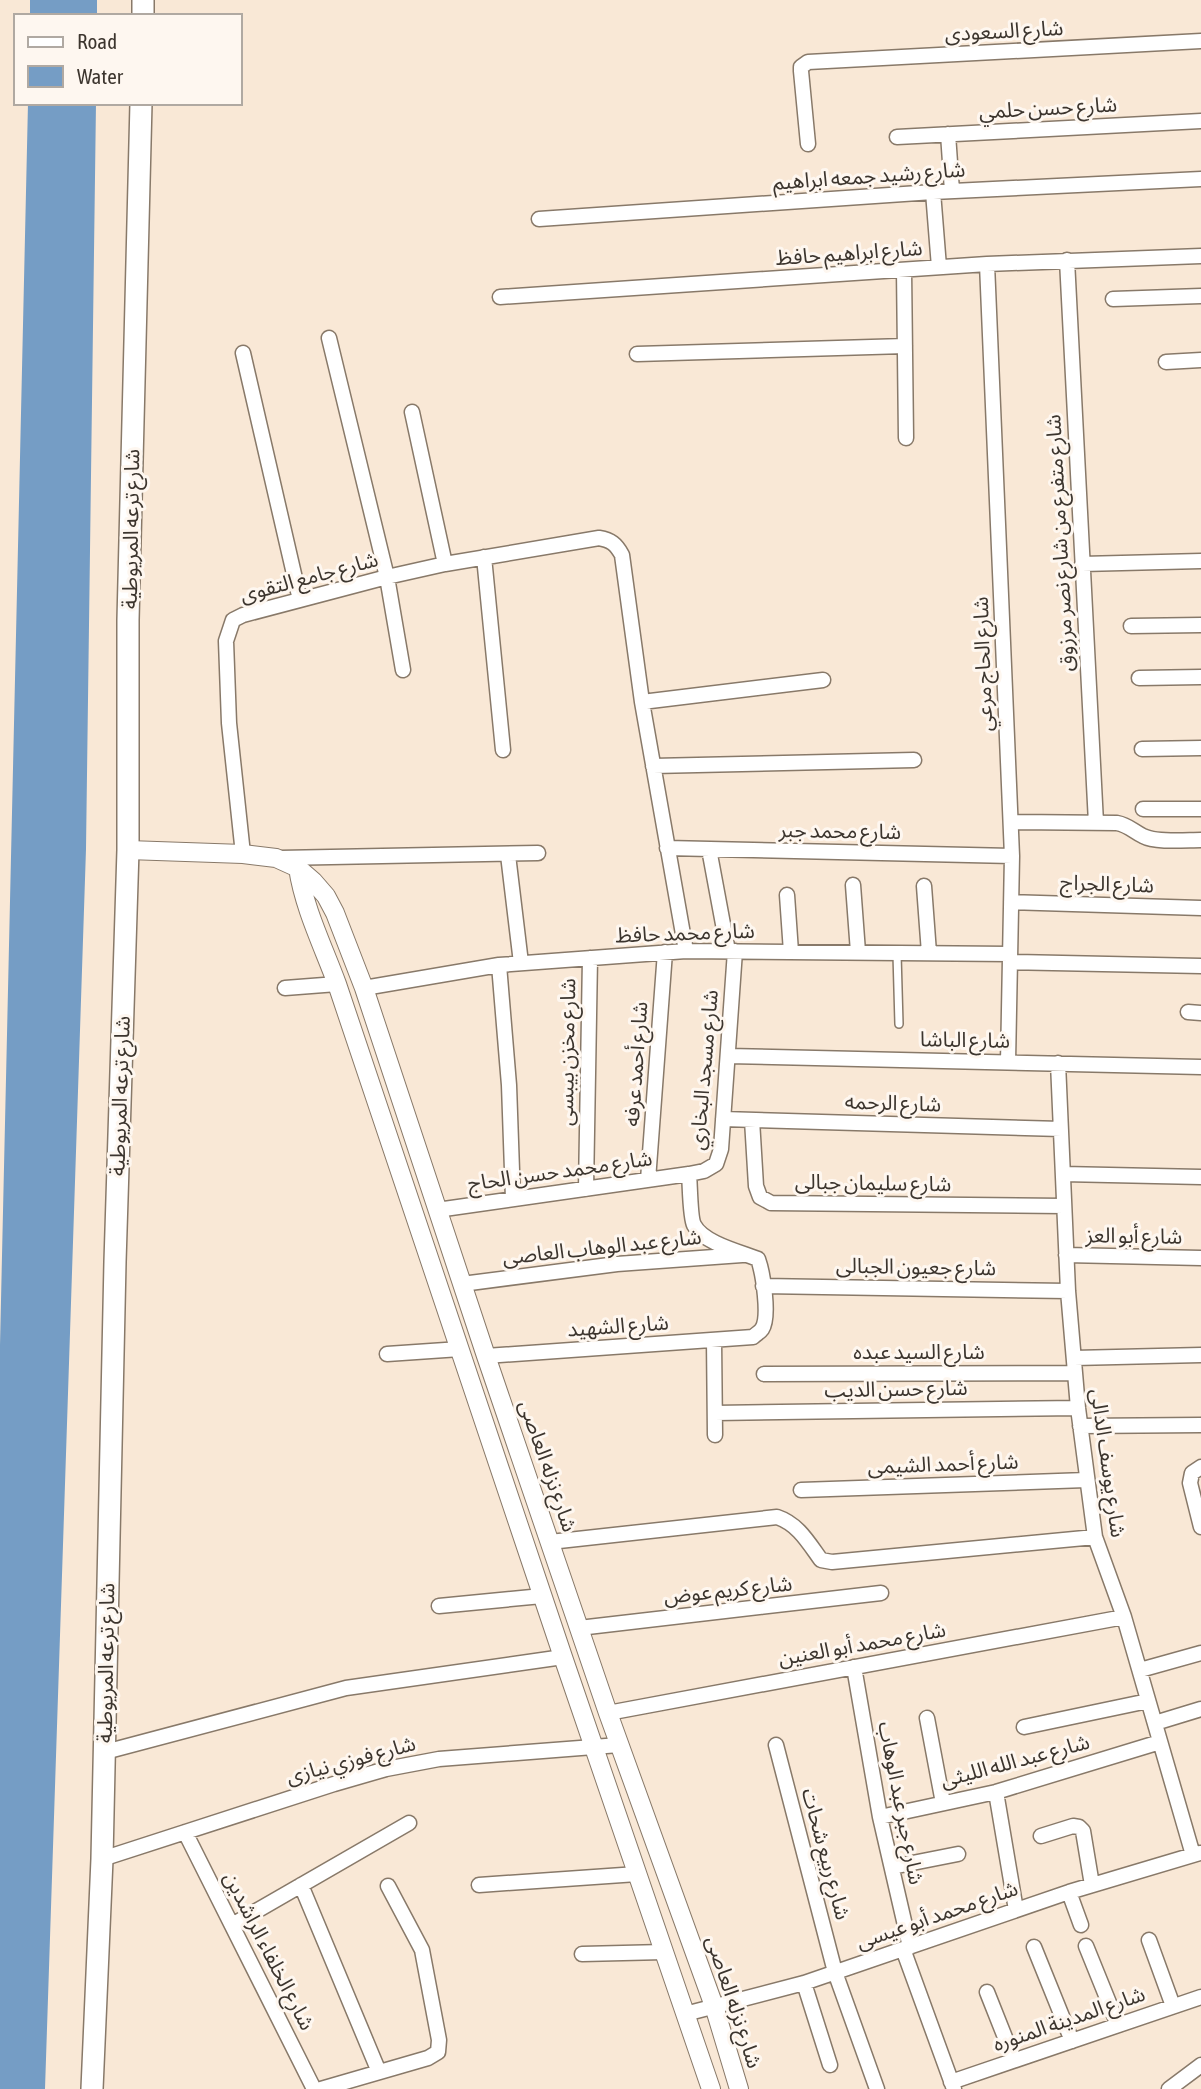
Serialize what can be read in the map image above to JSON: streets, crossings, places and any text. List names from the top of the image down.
{
  "streets": {
    "main road": ["شارع ترعه المريوطية"],
    "street": [
      "شارع السعودى",
      "شارع حسن حلمي",
      "شارع رشيد جمعه ابراهيم",
      "شارع ابراهيم حافظ",
      "شارع متفرع من شارع نصر مرزوق",
      "شارع جامع التقوى",
      "شارع الحاج مرعي",
      "شارع محمد جبر",
      "شارع الجراج",
      "شارع محمد حافظ",
      "شارع الباشا",
      "شارع مخزن بيبسى",
      "شارع أحمد عرفه",
      "شارع مسجد البخاري",
      "شارع الرحمه",
      "شارع محمد حسن الحاج",
      "شارع سليمان جبالى",
      "شارع أبو العز",
      "شارع عبد الوهاب العاصى",
      "شارع جعيون الجبالى",
      "شارع الشهيد",
      "شارع السيد عبده",
      "شارع حسن الديب",
      "شارع يوسف الدالى",
      "شارع أحمد الشيمى",
      "شارع نزله العاصى",
      "شارع كريم عوض",
      "شارع محمد أبو العنين",
      "شارع فوزي نيازى",
      "شارع عبد الله الليثى",
      "شارع جبر عبد الوهاب",
      "شارع ربيع شحات",
      "شارع محمد أبو عيسى",
      "شارع الخلفاء الراشدين",
      "شارع المدينة المنوره"
    ]
  },
  "crossings": [
    ["شارع ابراهيم حافظ", "شارع متفرع من شارع نصر مرزوق"],
    ["شارع ابراهيم حافظ", "شارع الحاج مرعي"],
    ["شارع ترعه المريوطية", "شارع نزله العاصى"],
    ["شارع ترعه المريوطية", "شارع فوزي نيازى"],
    ["شارع جامع التقوى", "شارع نزله العاصى"],
    ["شارع الحاج مرعي", "شارع محمد جبر"],
    ["شارع الحاج مرعي", "شارع الجراج"],
    ["شارع الحاج مرعي", "شارع محمد حافظ"],
    ["شارع الحاج مرعي", "شارع الباشا"],
    ["شارع محمد جبر", "شارع مسجد البخاري"],
    ["شارع محمد حافظ", "شارع مخزن بيبسى"],
    ["شارع محمد حافظ", "شارع أحمد عرفه"],
    ["شارع محمد حافظ", "شارع مسجد البخاري"],
    ["شارع محمد حافظ", "شارع نزله العاصى"],
    ["شارع الباشا", "شارع مسجد البخاري"],
    ["شارع الباشا", "شارع يوسف الدالى"],
    ["شارع مخزن بيبسى", "شارع محمد حسن الحاج"],
    ["شارع أحمد عرفه", "شارع محمد حسن الحاج"],
    ["شارع مسجد البخاري", "شارع الرحمه"],
    ["شارع مسجد البخاري", "شارع محمد حسن الحاج"],
    ["شارع مسجد البخاري", "شارع عبد الوهاب العاصى"],
    ["شارع الرحمه", "شارع سليمان جبالى"],
    ["شارع الرحمه", "شارع يوسف الدالى"],
    ["شارع محمد حسن الحاج", "شارع نزله العاصى"],
    ["شارع سليمان جبالى", "شارع يوسف الدالى"],
    ["شارع أبو العز", "شارع يوسف الدالى"],
    ["شارع عبد الوهاب العاصى", "شارع نزله العاصى"],
    ["شارع جعيون الجبالى", "شارع الشهيد"],
    ["شارع جعيون الجبالى", "شارع يوسف الدالى"],
    ["شارع الشهيد", "شارع نزله العاصى"],
    ["شارع السيد عبده", "شارع يوسف الدالى"],
    ["شارع حسن الديب", "شارع يوسف الدالى"],
    ["شارع يوسف الدالى", "شارع أحمد الشيمى"],
    ["شارع يوسف الدالى", "شارع محمد أبو العنين"],
    ["شارع يوسف الدالى", "شارع عبد الله الليثى"],
    ["شارع يوسف الدالى", "شارع محمد أبو عيسى"],
    ["شارع نزله العاصى", "شارع كريم عوض"],
    ["شارع نزله العاصى", "شارع محمد أبو العنين"],
    ["شارع نزله العاصى", "شارع فوزي نيازى"],
    ["شارع نزله العاصى", "شارع محمد أبو عيسى"],
    ["شارع محمد أبو العنين", "شارع جبر عبد الوهاب"],
    ["شارع فوزي نيازى", "شارع الخلفاء الراشدين"],
    ["شارع عبد الله الليثى", "شارع جبر عبد الوهاب"],
    ["شارع جبر عبد الوهاب", "شارع محمد أبو عيسى"],
    ["شارع جبر عبد الوهاب", "شارع المدينة المنوره"],
    ["شارع ربيع شحات", "شارع محمد أبو عيسى"]
  ],
  "legend": ["Road", "Water"]
}
